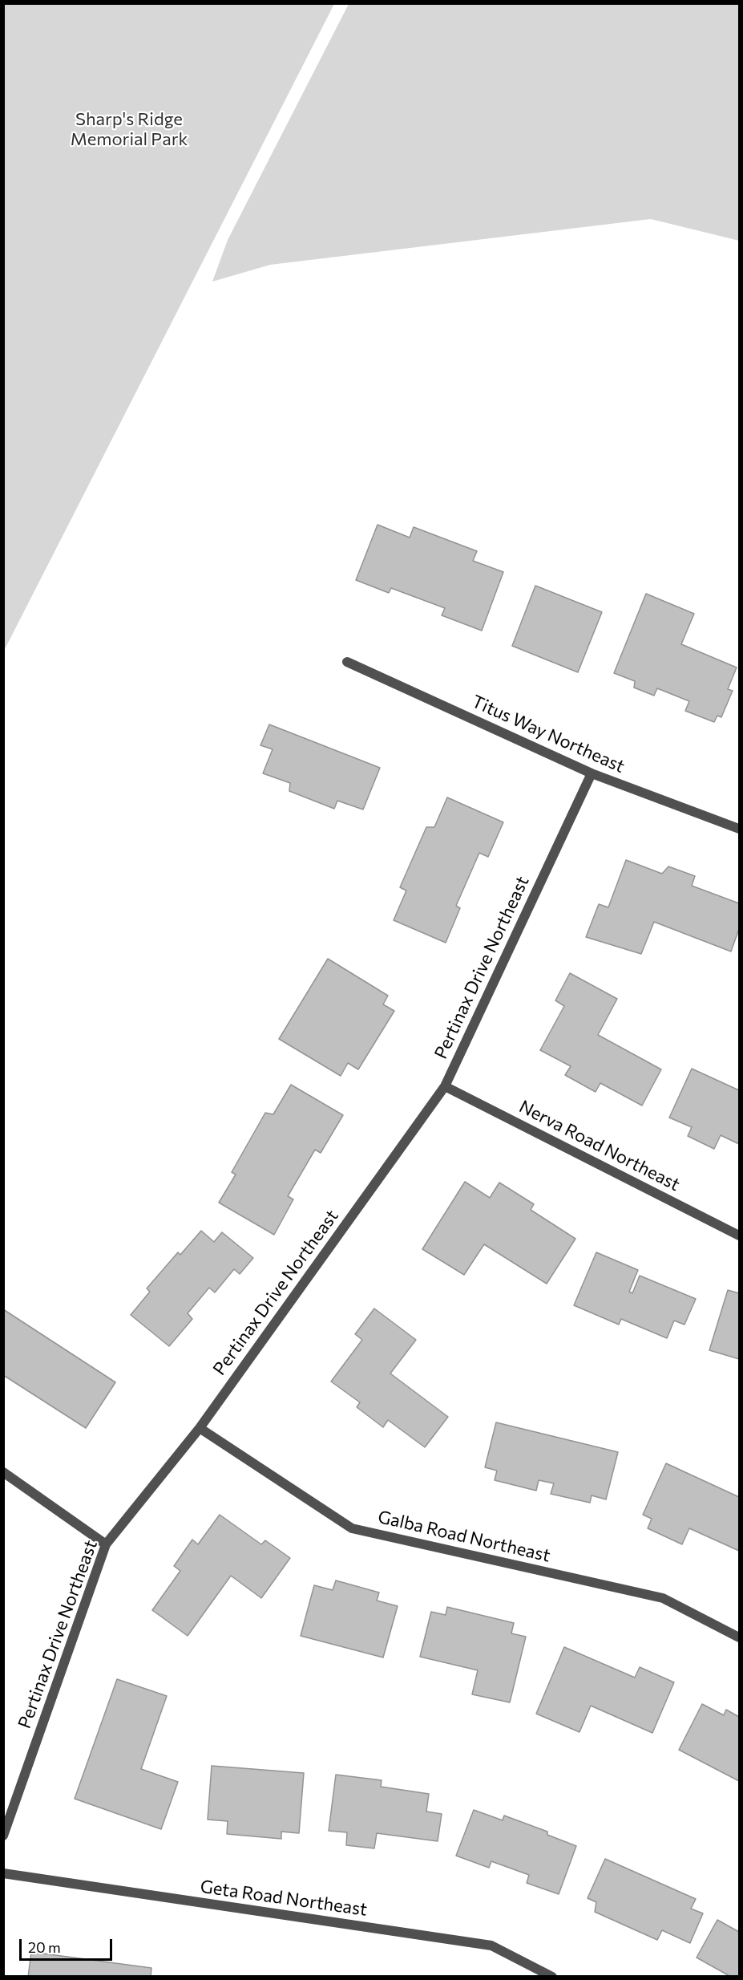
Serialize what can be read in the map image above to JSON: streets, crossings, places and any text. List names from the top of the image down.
{
  "streets": {
    "street": [
      "Titus Way Northeast",
      "Pertinax Drive Northeast",
      "Nerva Road Northeast",
      "Galba Road Northeast",
      "Geta Road Northeast"
    ]
  },
  "crossings": [
    ["Titus Way Northeast", "Pertinax Drive Northeast"],
    ["Pertinax Drive Northeast", "Nerva Road Northeast"],
    ["Pertinax Drive Northeast", "Galba Road Northeast"]
  ],
  "parks": ["Sharp's Ridge Memorial Park"],
  "scale_bar": "20 m"
}
